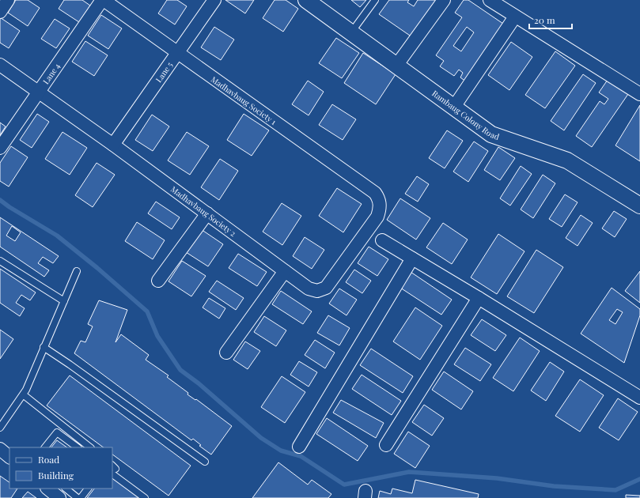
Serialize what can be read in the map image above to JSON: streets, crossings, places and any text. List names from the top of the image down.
{
  "streets": {
    "street": [
      "Lane 5",
      "Lane 4",
      "Madhavbaug Society 1",
      "Rambaug Colony Road",
      "Madhavbaug Society 2"
    ]
  },
  "crossings": [
    ["Lane 5", "Madhavbaug Society 1"],
    ["Lane 5", "Madhavbaug Society 2"],
    ["Lane 4", "Madhavbaug Society 1"],
    ["Lane 4", "Madhavbaug Society 2"],
    ["Madhavbaug Society 1", "Madhavbaug Society 2"]
  ],
  "legend": ["Road", "Building"],
  "scale_bar": "20 m"
}
